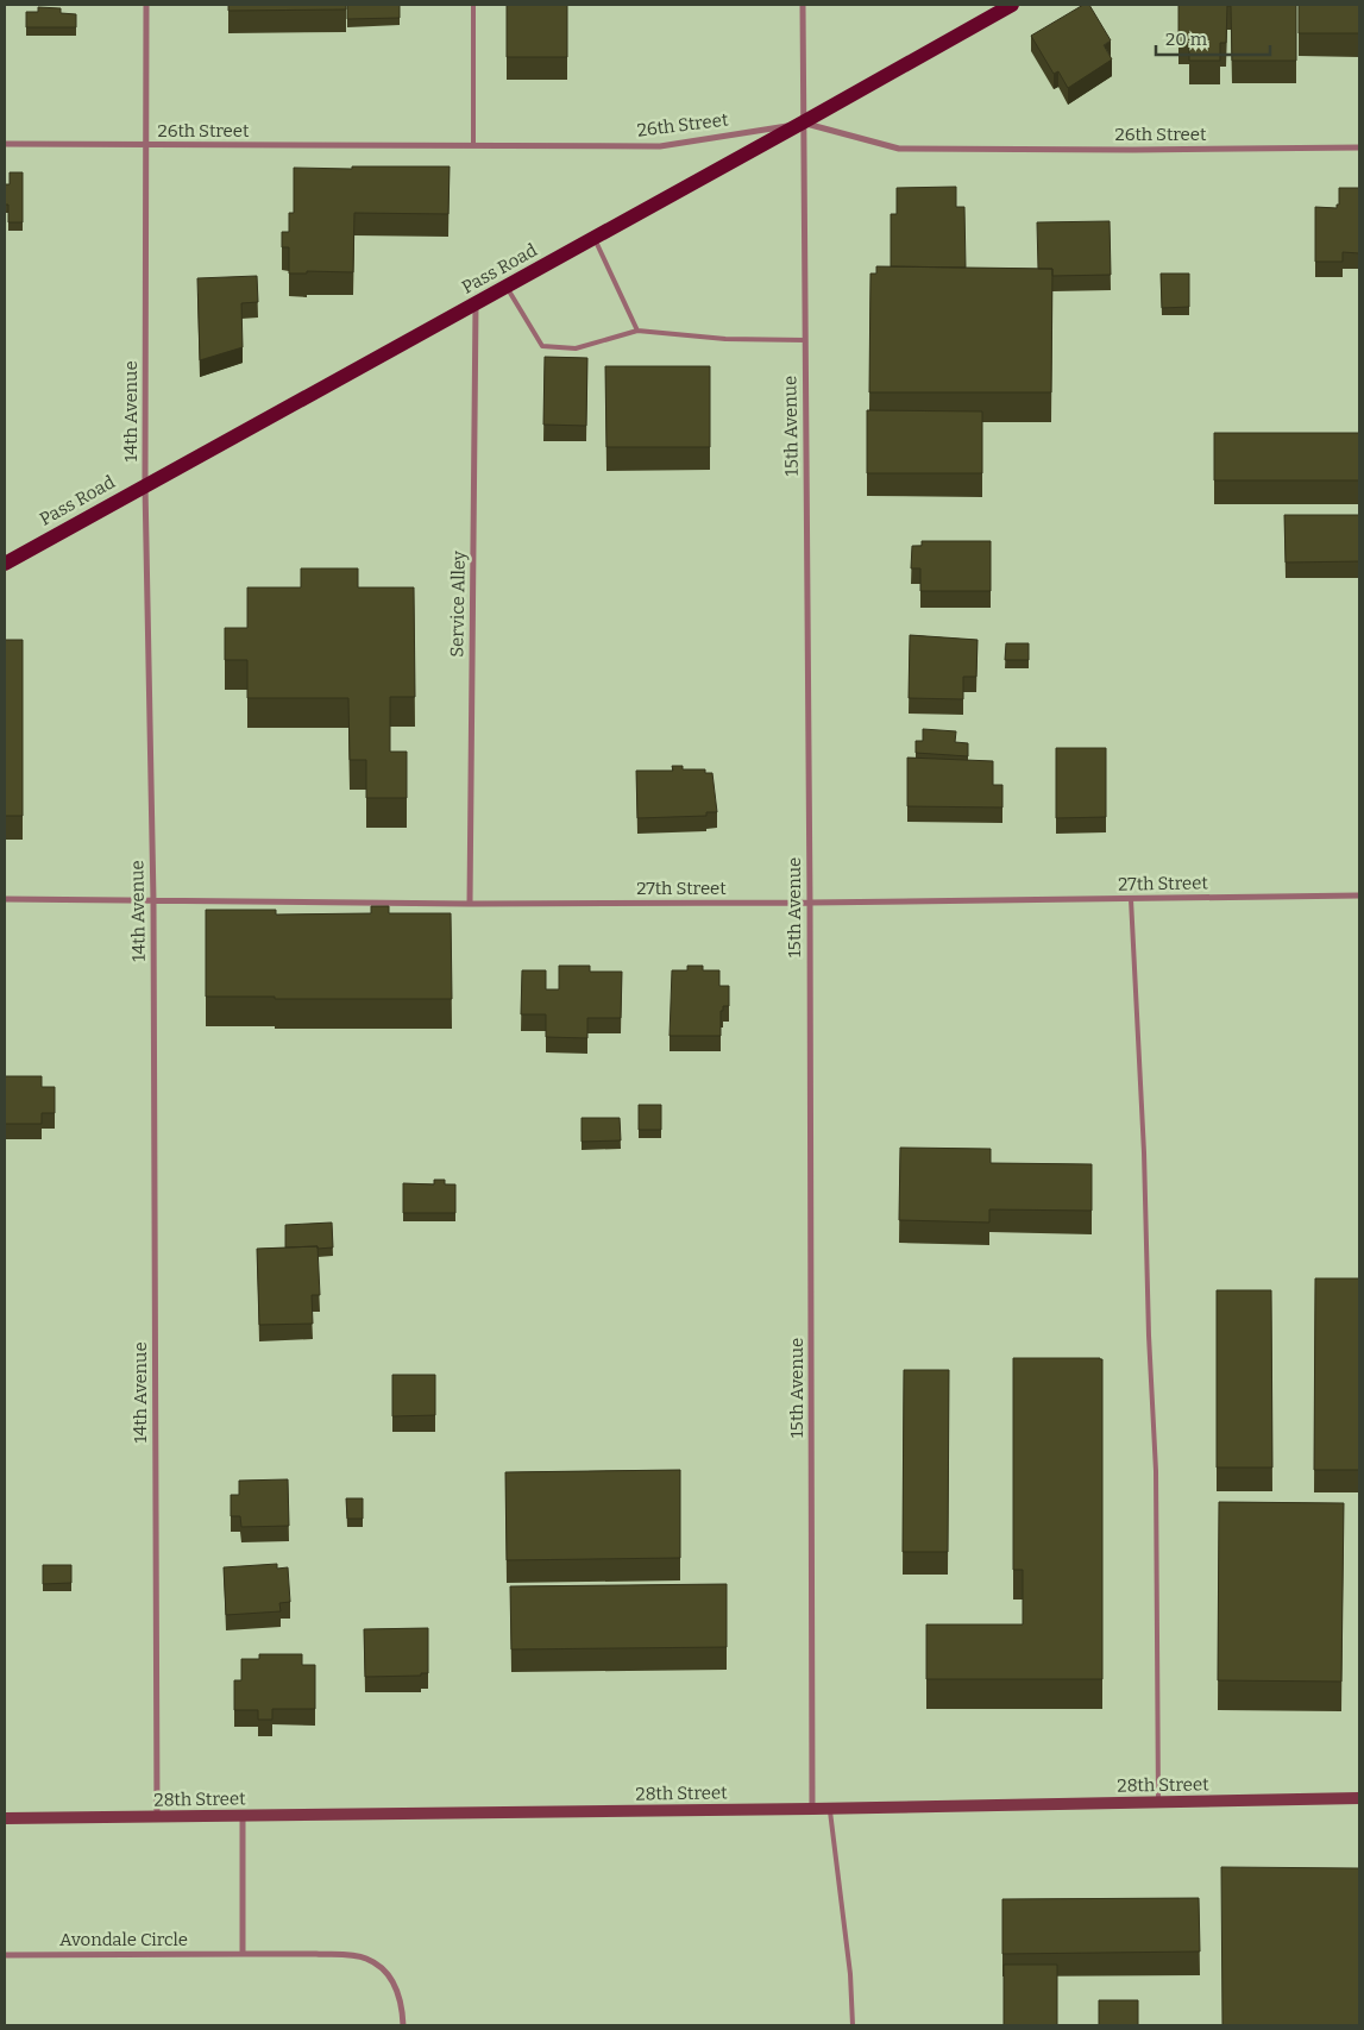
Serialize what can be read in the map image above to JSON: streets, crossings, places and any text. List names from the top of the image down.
{
  "streets": {
    "main road": ["Pass Road", "28th Street"],
    "street": [
      "26th Street",
      "14th Avenue",
      "15th Avenue",
      "Service Alley",
      "27th Street",
      "Avondale Circle"
    ]
  },
  "crossings": [
    ["26th Street", "Pass Road"],
    ["26th Street", "14th Avenue"],
    ["26th Street", "15th Avenue"],
    ["Pass Road", "14th Avenue"],
    ["Pass Road", "15th Avenue"],
    ["Pass Road", "Service Alley"],
    ["14th Avenue", "27th Street"],
    ["14th Avenue", "28th Street"],
    ["15th Avenue", "27th Street"],
    ["15th Avenue", "28th Street"],
    ["Service Alley", "27th Street"]
  ],
  "scale_bar": "20 m"
}
